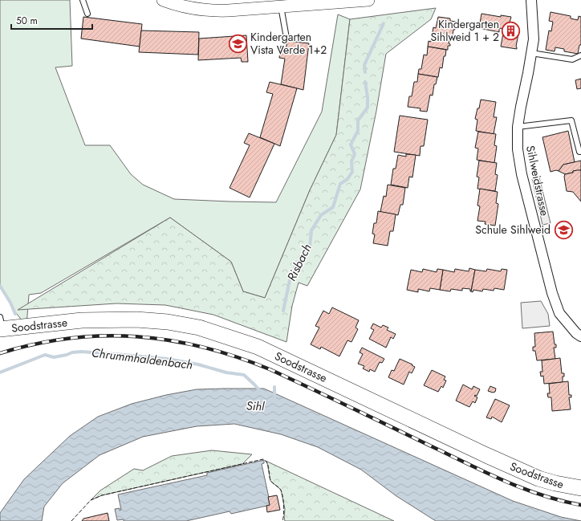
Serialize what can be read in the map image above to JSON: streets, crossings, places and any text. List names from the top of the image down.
{
  "streets": {
    "main road": ["Soodstrasse"],
    "street": ["Sihlweidstrasse"]
  },
  "water": ["Risbach", "Chrummhaldenbach", "Sihl"],
  "places": {
    "building": ["Kindergarten Sihlweid 1 + 2"],
    "school or university": ["Kindergarten Vista Verde 1+2", "Schule Sihlweid"]
  },
  "scale_bar": "50 m"
}
